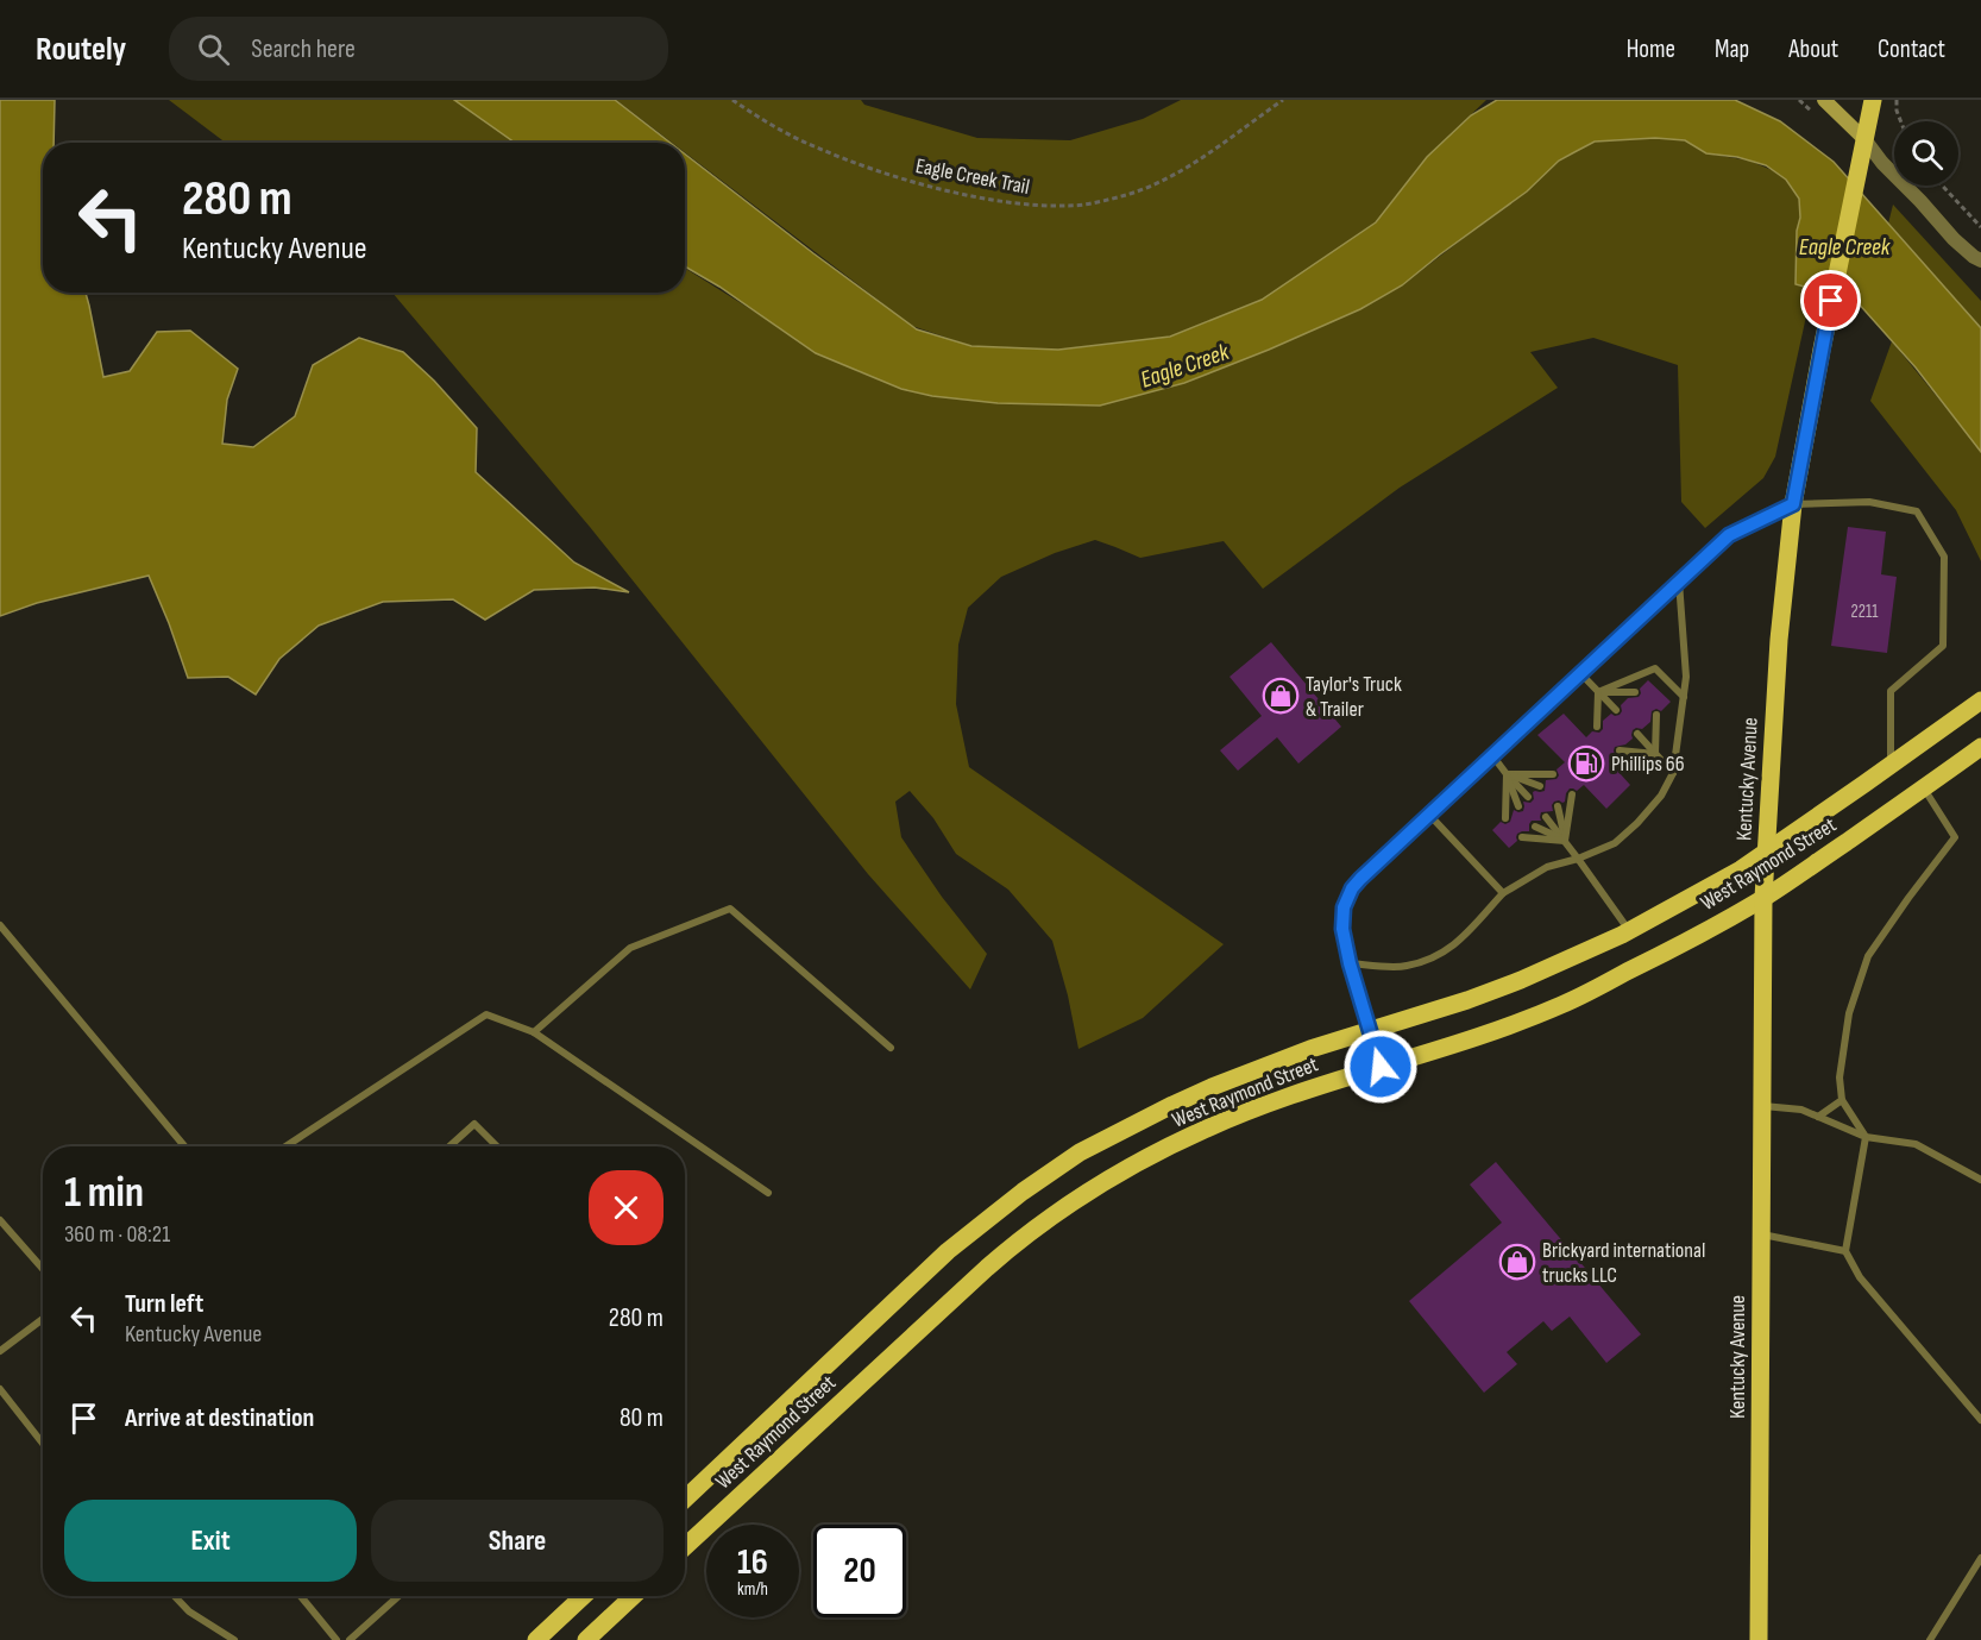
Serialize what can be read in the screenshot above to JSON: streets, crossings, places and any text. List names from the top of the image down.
{
  "streets": {
    "main road": ["Kentucky Avenue", "West Raymond Street"],
    "path": ["Eagle Creek Trail"]
  },
  "crossings": [
    ["Kentucky Avenue", "West Raymond Street"]
  ],
  "water": ["Eagle Creek"],
  "places": {
    "shop": ["Taylor's Truck & Trailer", "Brickyard international trucks LLC"],
    "fuel station": ["Phillips 66"]
  },
  "house_numbers": ["2211"],
  "page": {
    "header": "Routely",
    "search": "Search here",
    "nav": [
      "Home",
      "Map",
      "About",
      "Contact"
    ],
    "turn": ["280 m", "Kentucky Avenue"],
    "heading": ["1 min", "360 m · 08:21"],
    "list": [
      {
        "name": "Turn left",
        "note": "Kentucky Avenue",
        "value": "280 m"
      },
      {
        "name": "Arrive at destination",
        "value": "80 m"
      }
    ],
    "buttons": ["Exit", "Share"],
    "speed": "16 km/h",
    "limit": "20"
  }
}
